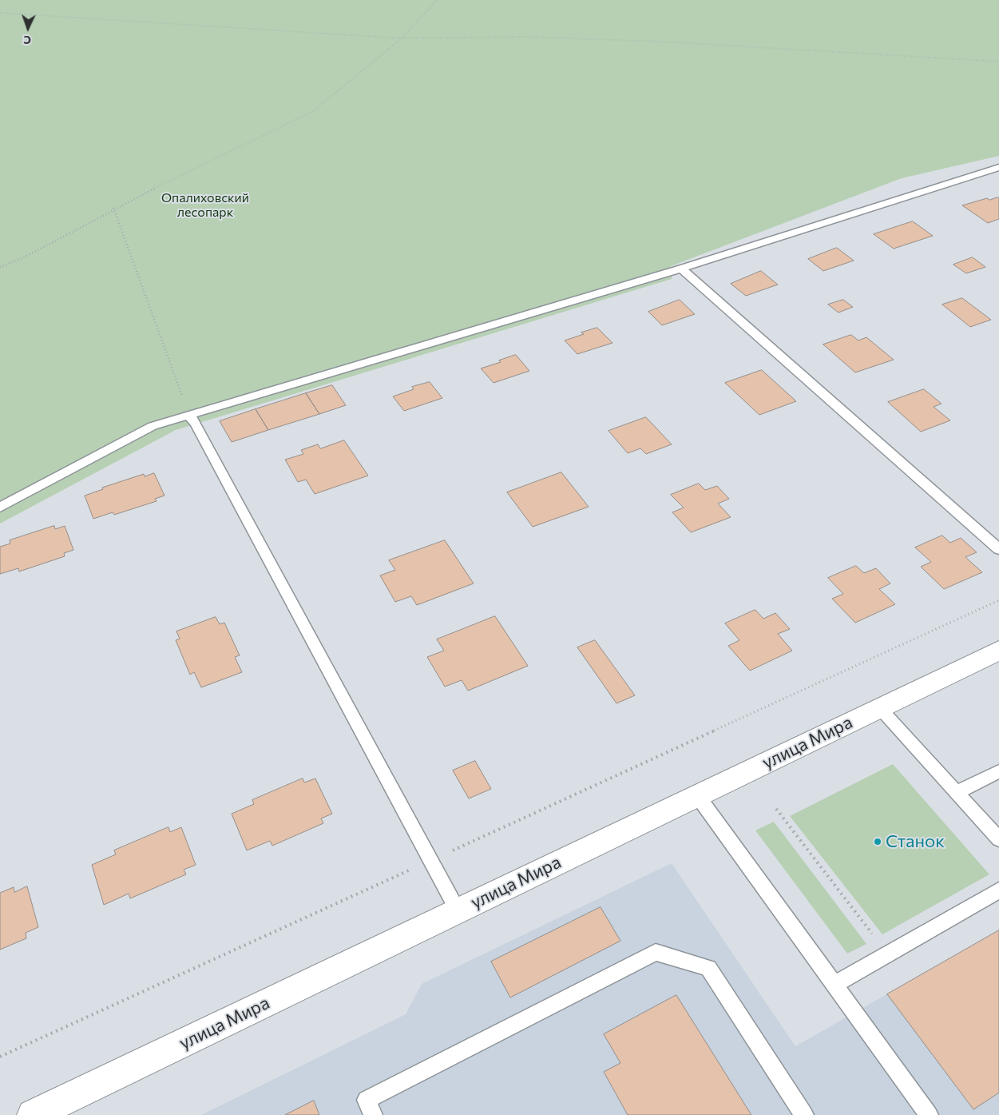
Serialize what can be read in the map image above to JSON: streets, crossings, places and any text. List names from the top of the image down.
{
  "streets": {
    "street": ["улица Мира"]
  },
  "parks": ["Опалиховский лесопарк"],
  "places": ["Станок"],
  "north": "bottom"
}
